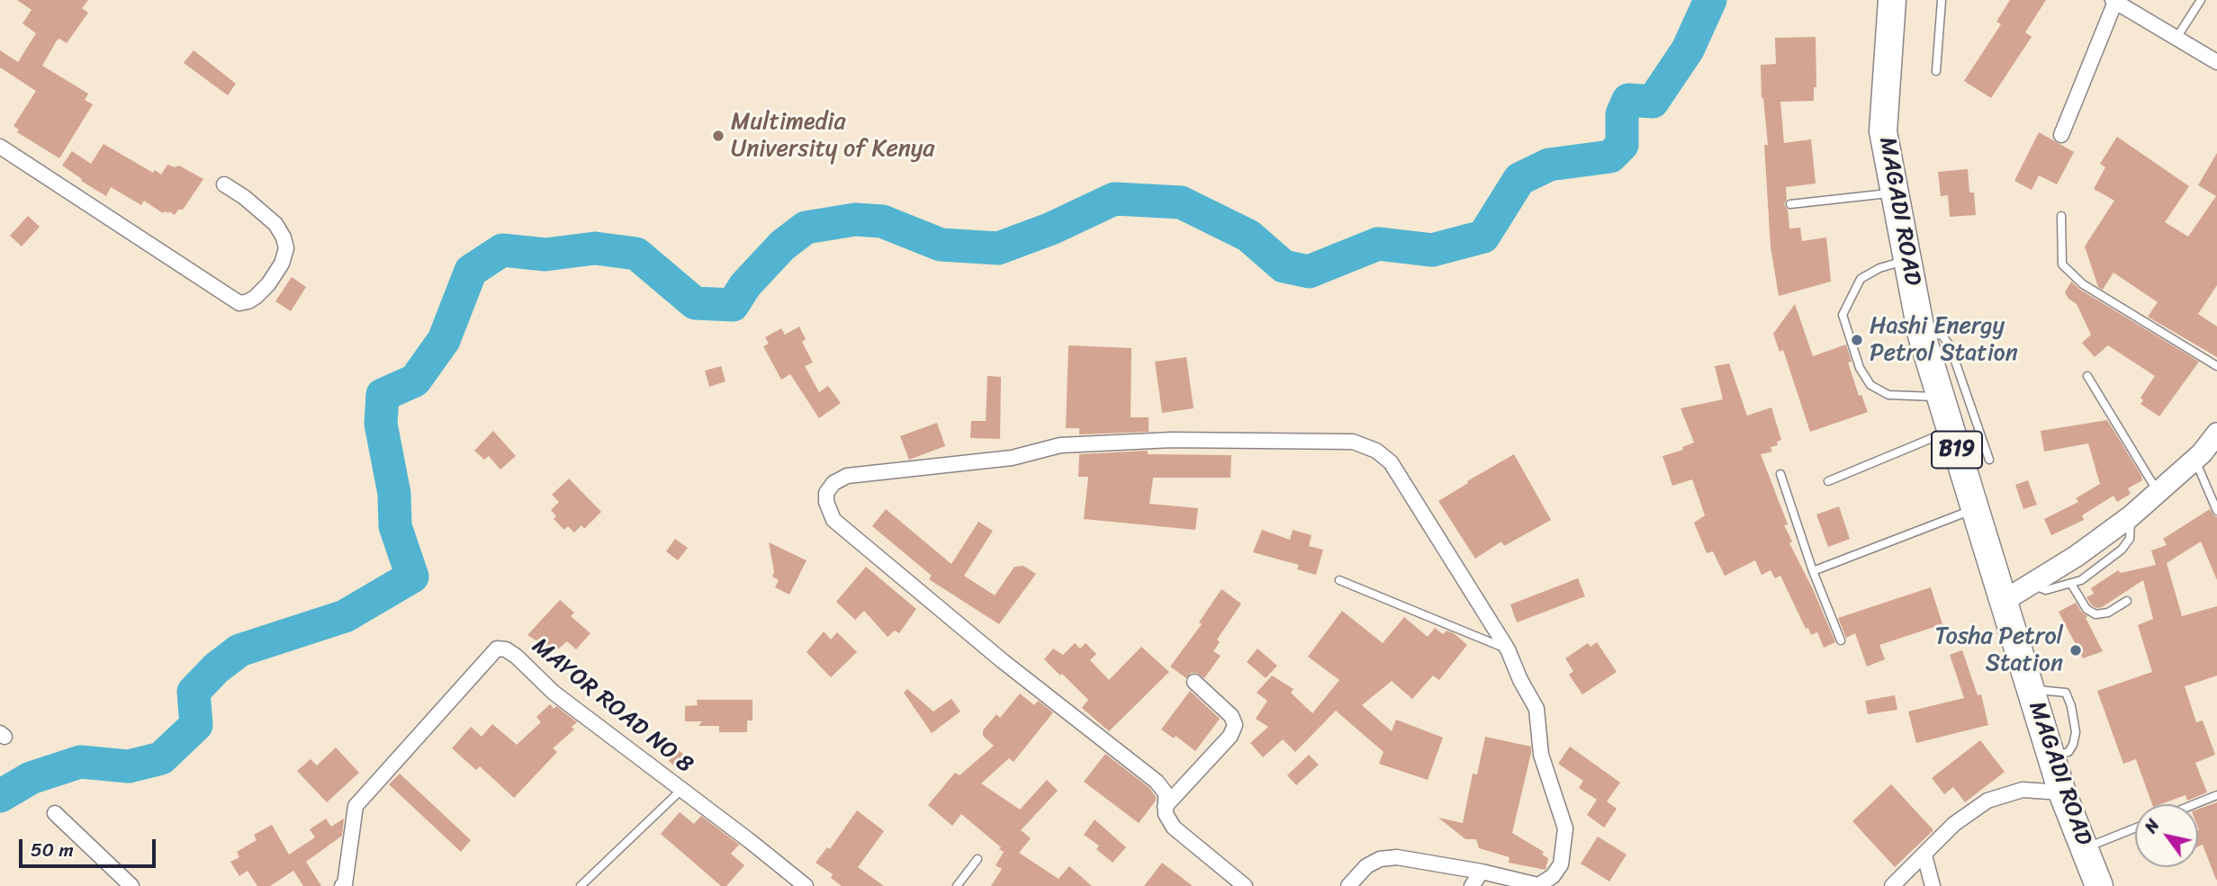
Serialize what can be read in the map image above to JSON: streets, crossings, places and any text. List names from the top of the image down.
{
  "streets": {
    "highway": ["MAGADI ROAD", "B19"],
    "street": ["MAYOR ROAD NO 8"]
  },
  "places": ["Multimedia University of Kenya", "Hashi Energy Petrol Station", "Tosha Petrol Station"],
  "scale_bar": "50 m",
  "north": "top left"
}
